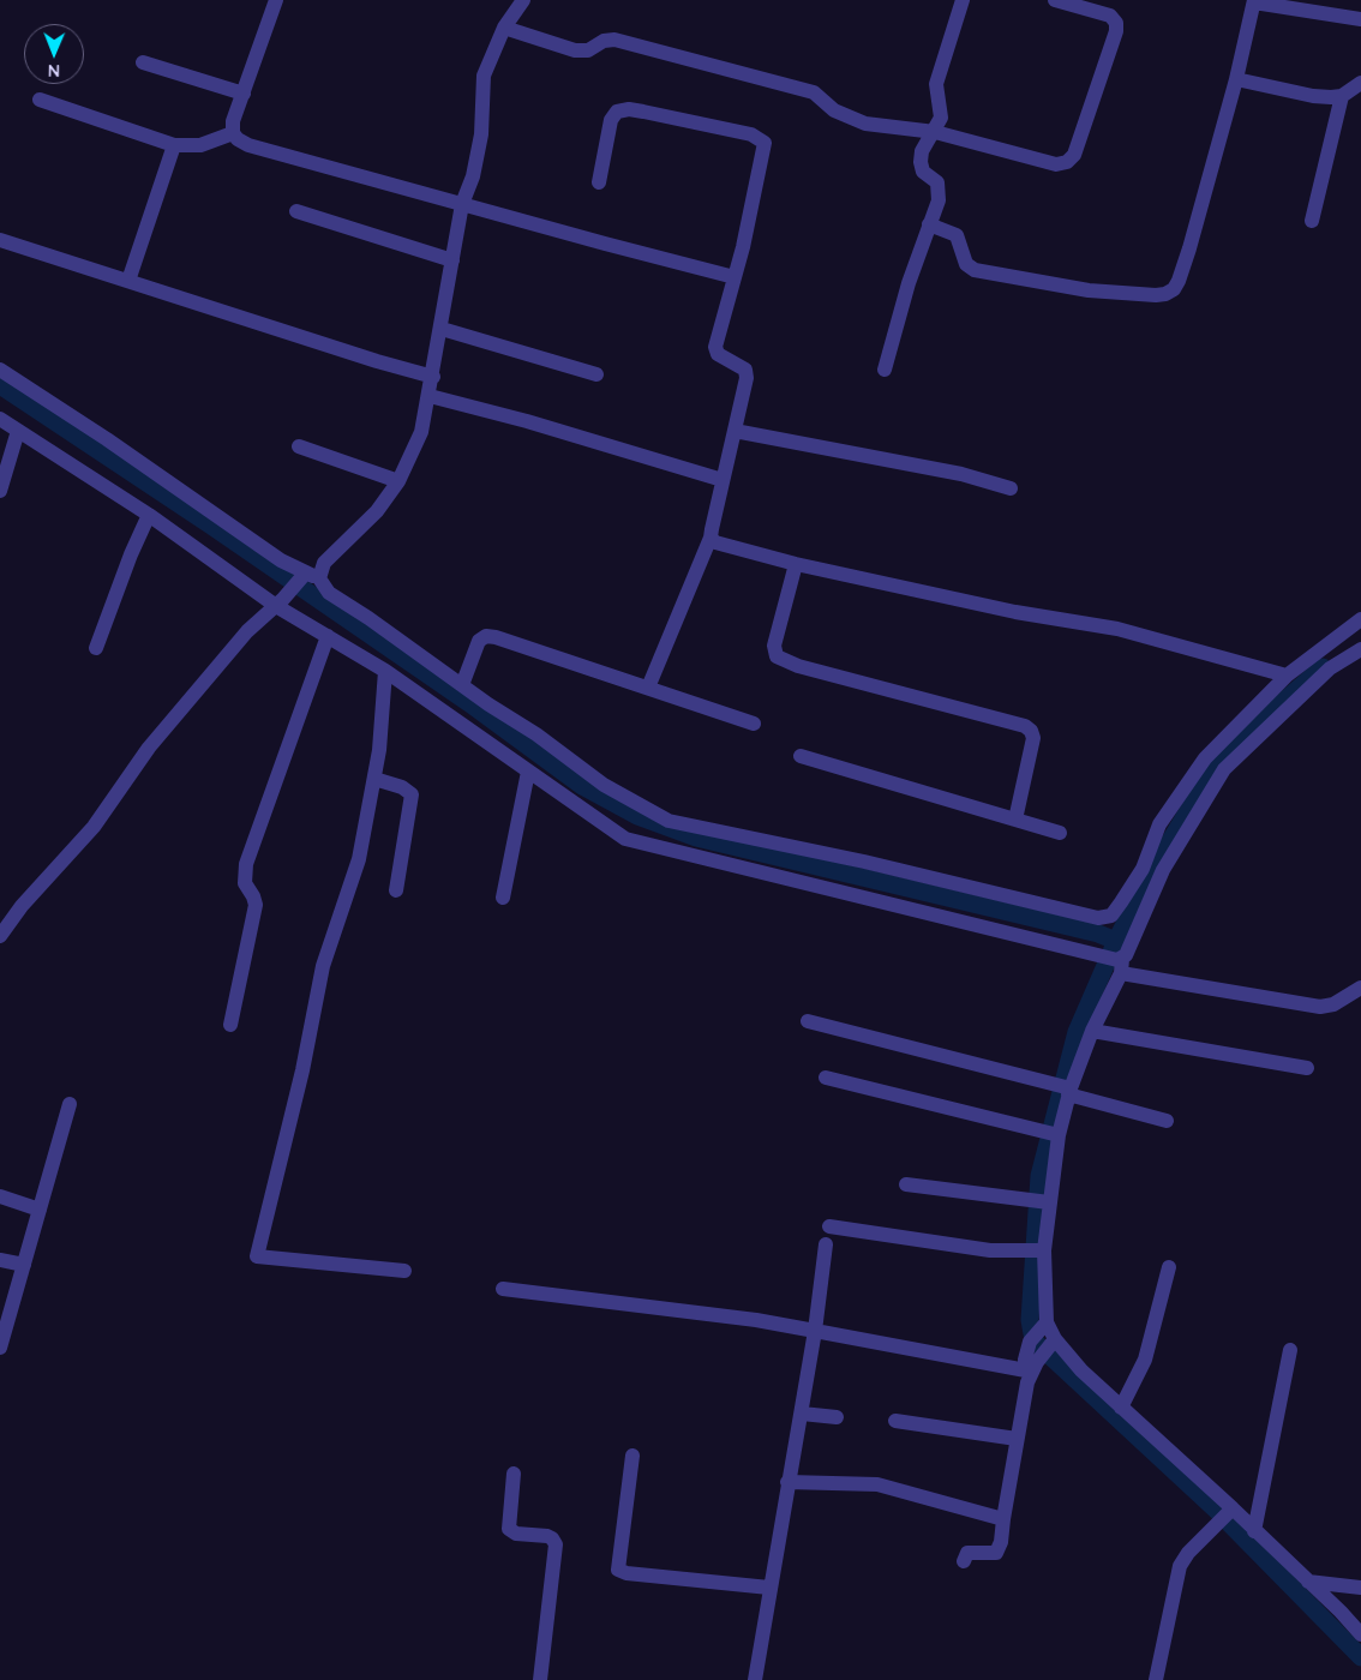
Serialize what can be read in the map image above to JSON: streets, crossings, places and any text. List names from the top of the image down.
{
  "north": "bottom"
}
